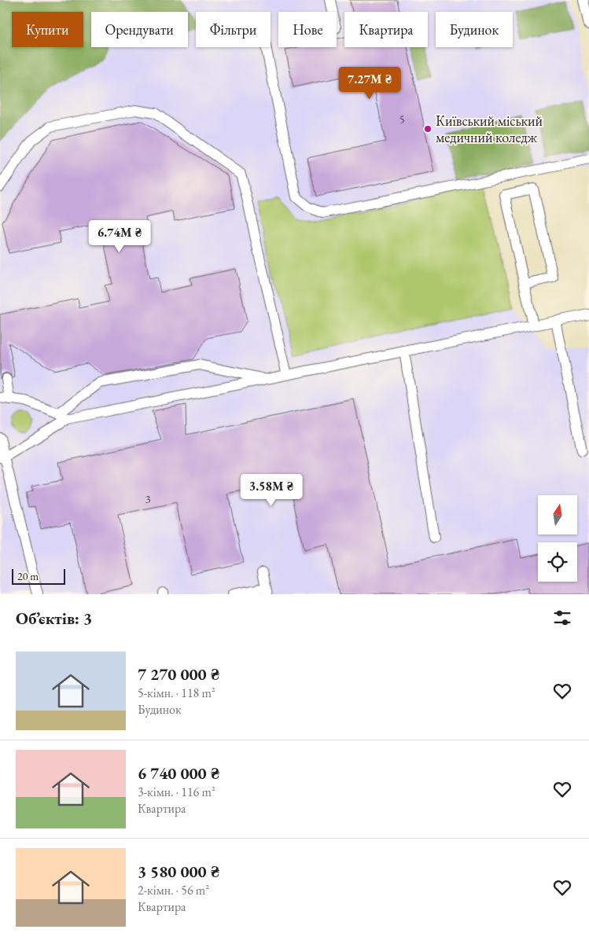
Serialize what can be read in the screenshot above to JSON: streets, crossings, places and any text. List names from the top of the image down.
{
  "places": ["Київський міський медичний коледж"],
  "house_numbers": ["5", "3"],
  "scale_bar": "20 m",
  "north": "top",
  "page": {
    "chip": [
      "Купити",
      "Орендувати",
      "Фільтри",
      "Нове",
      "Квартира",
      "Будинок"
    ],
    "price": ["7.27M ₴", "6.74M ₴", "3.58M ₴"],
    "scale": "20 m",
    "heading": "Об’єктів: 3",
    "list": [
      {
        "name": "7 270 000 ₴",
        "note": "5-кімн. · 118 m² · Будинок"
      },
      {
        "name": "6 740 000 ₴",
        "note": "3-кімн. · 116 m² · Квартира"
      },
      {
        "name": "3 580 000 ₴",
        "note": "2-кімн. · 56 m² · Квартира"
      }
    ]
  }
}
